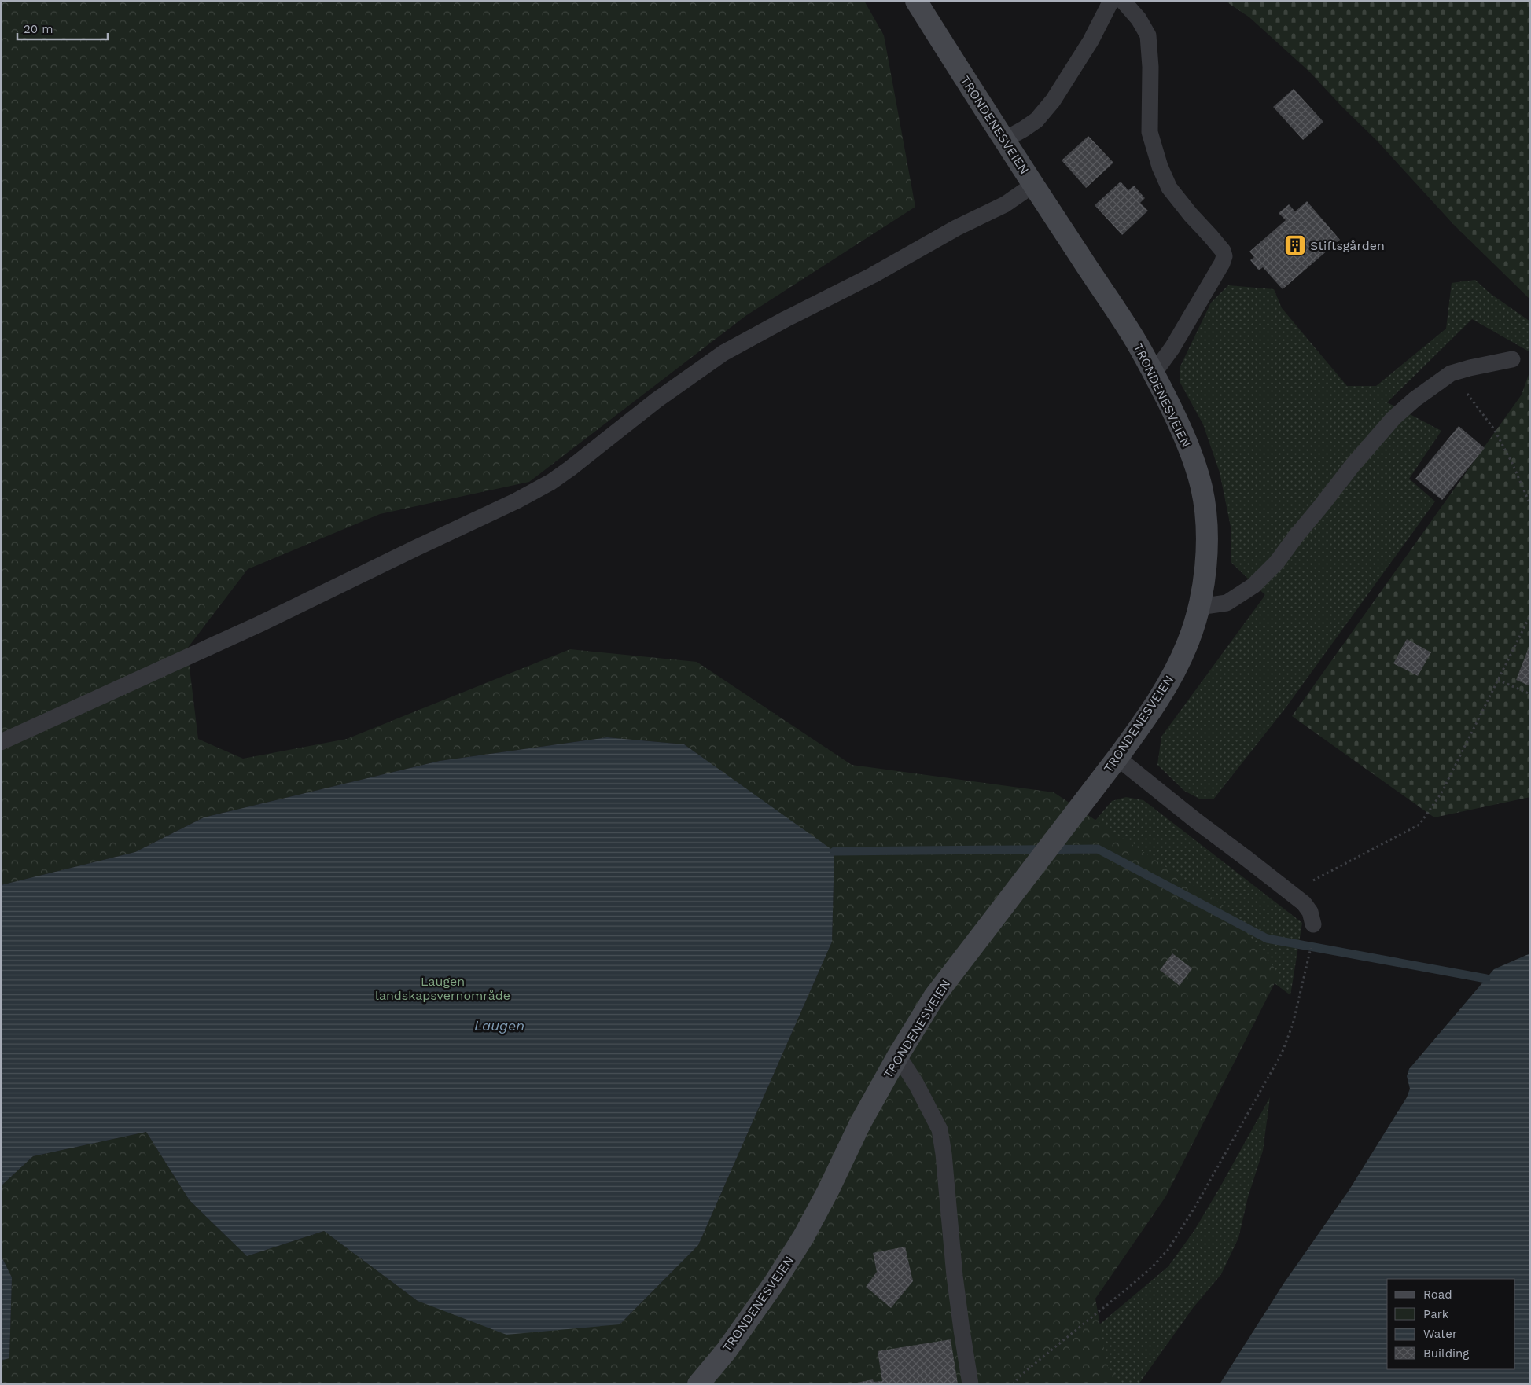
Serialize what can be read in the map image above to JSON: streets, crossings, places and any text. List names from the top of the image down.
{
  "streets": {
    "main road": ["TRONDENESVEIEN"]
  },
  "water": ["Laugen"],
  "parks": ["Laugen landskapsvernområde"],
  "places": {
    "building": ["Stiftsgården"]
  },
  "legend": [
    "Road",
    "Park",
    "Water",
    "Building"
  ],
  "scale_bar": "20 m"
}
